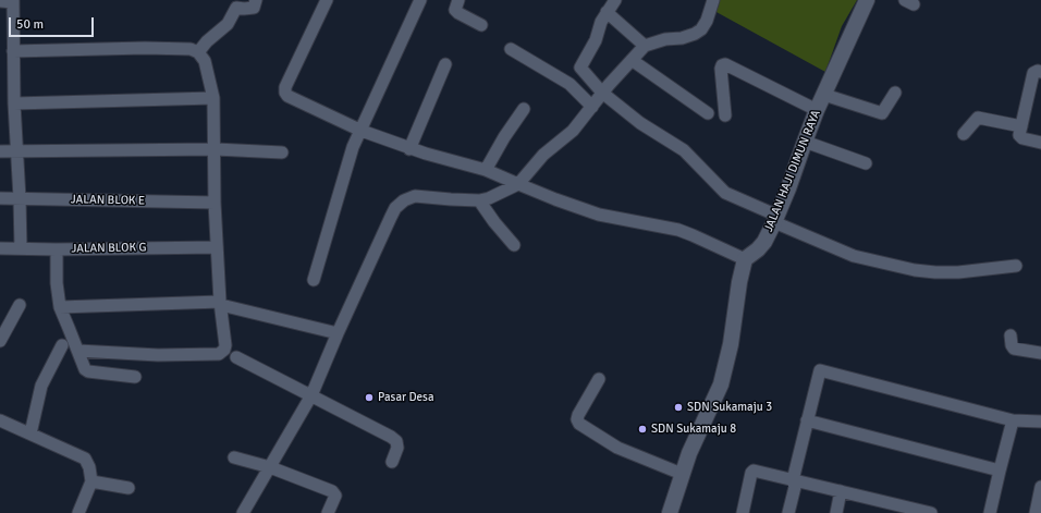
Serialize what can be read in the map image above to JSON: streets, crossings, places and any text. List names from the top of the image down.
{
  "streets": {
    "street": ["JALAN HAJI DIMUN RAYA", "JALAN BLOK E", "JALAN BLOK G"]
  },
  "places": ["Pasar Desa", "SDN Sukamaju 3", "SDN Sukamaju 8"],
  "scale_bar": "50 m"
}
